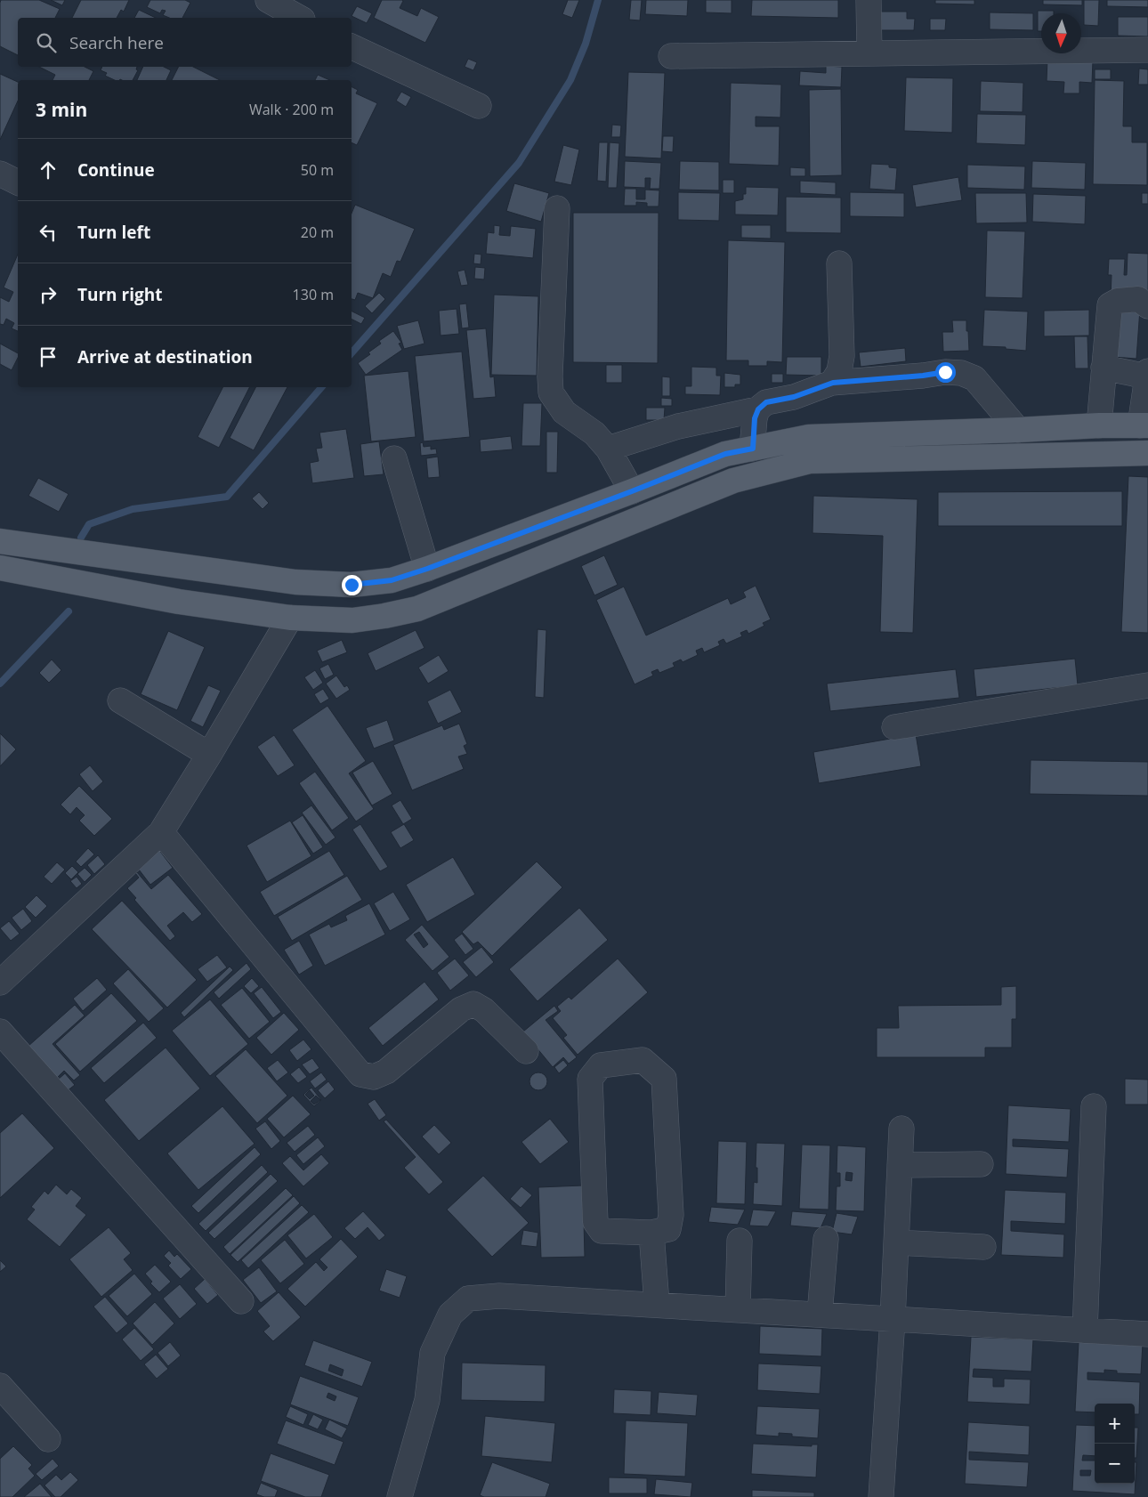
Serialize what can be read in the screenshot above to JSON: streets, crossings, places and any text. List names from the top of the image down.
{
  "north": "bottom",
  "page": {
    "search": "Search here",
    "heading": ["3 min", "Walk · 200 m"],
    "list": [
      ["Continue", "50 m"],
      ["Turn left", "20 m"],
      ["Turn right", "130 m"],
      "Arrive at destination"
    ],
    "map_buttons": ["+", "−"]
  }
}
